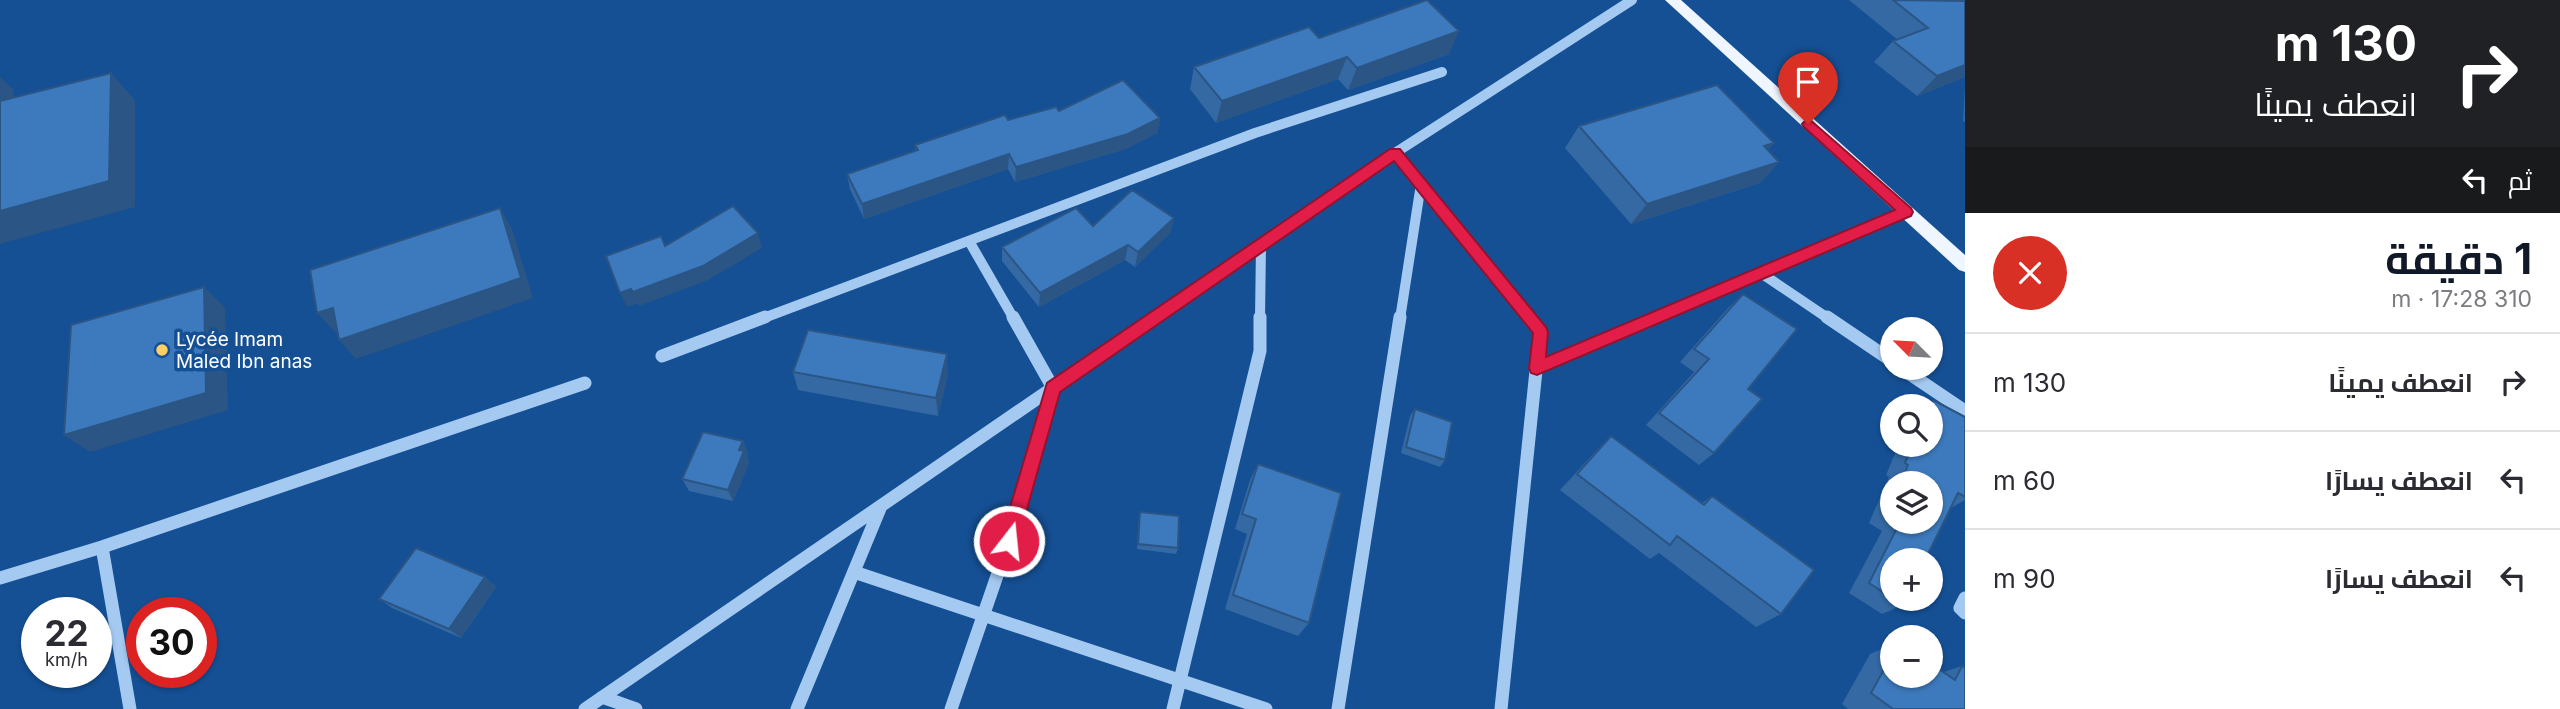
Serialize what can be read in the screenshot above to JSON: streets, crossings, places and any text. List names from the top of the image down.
{
  "places": ["Lycée Imam Maled Ibn anas"],
  "north": "top left",
  "page": {
    "turn": ["130 m", "انعطف يمينًا"],
    "then": "ثم",
    "heading": ["1 دقيقة", "310 m · 17:28"],
    "map_buttons": ["+", "−"],
    "list": [
      {
        "name": "انعطف يمينًا",
        "value": "130 m"
      },
      {
        "name": "انعطف يسارًا",
        "value": "60 m"
      },
      {
        "name": "انعطف يسارًا",
        "value": "90 m"
      }
    ],
    "speed": "22 km/h",
    "limit": "30"
  }
}
